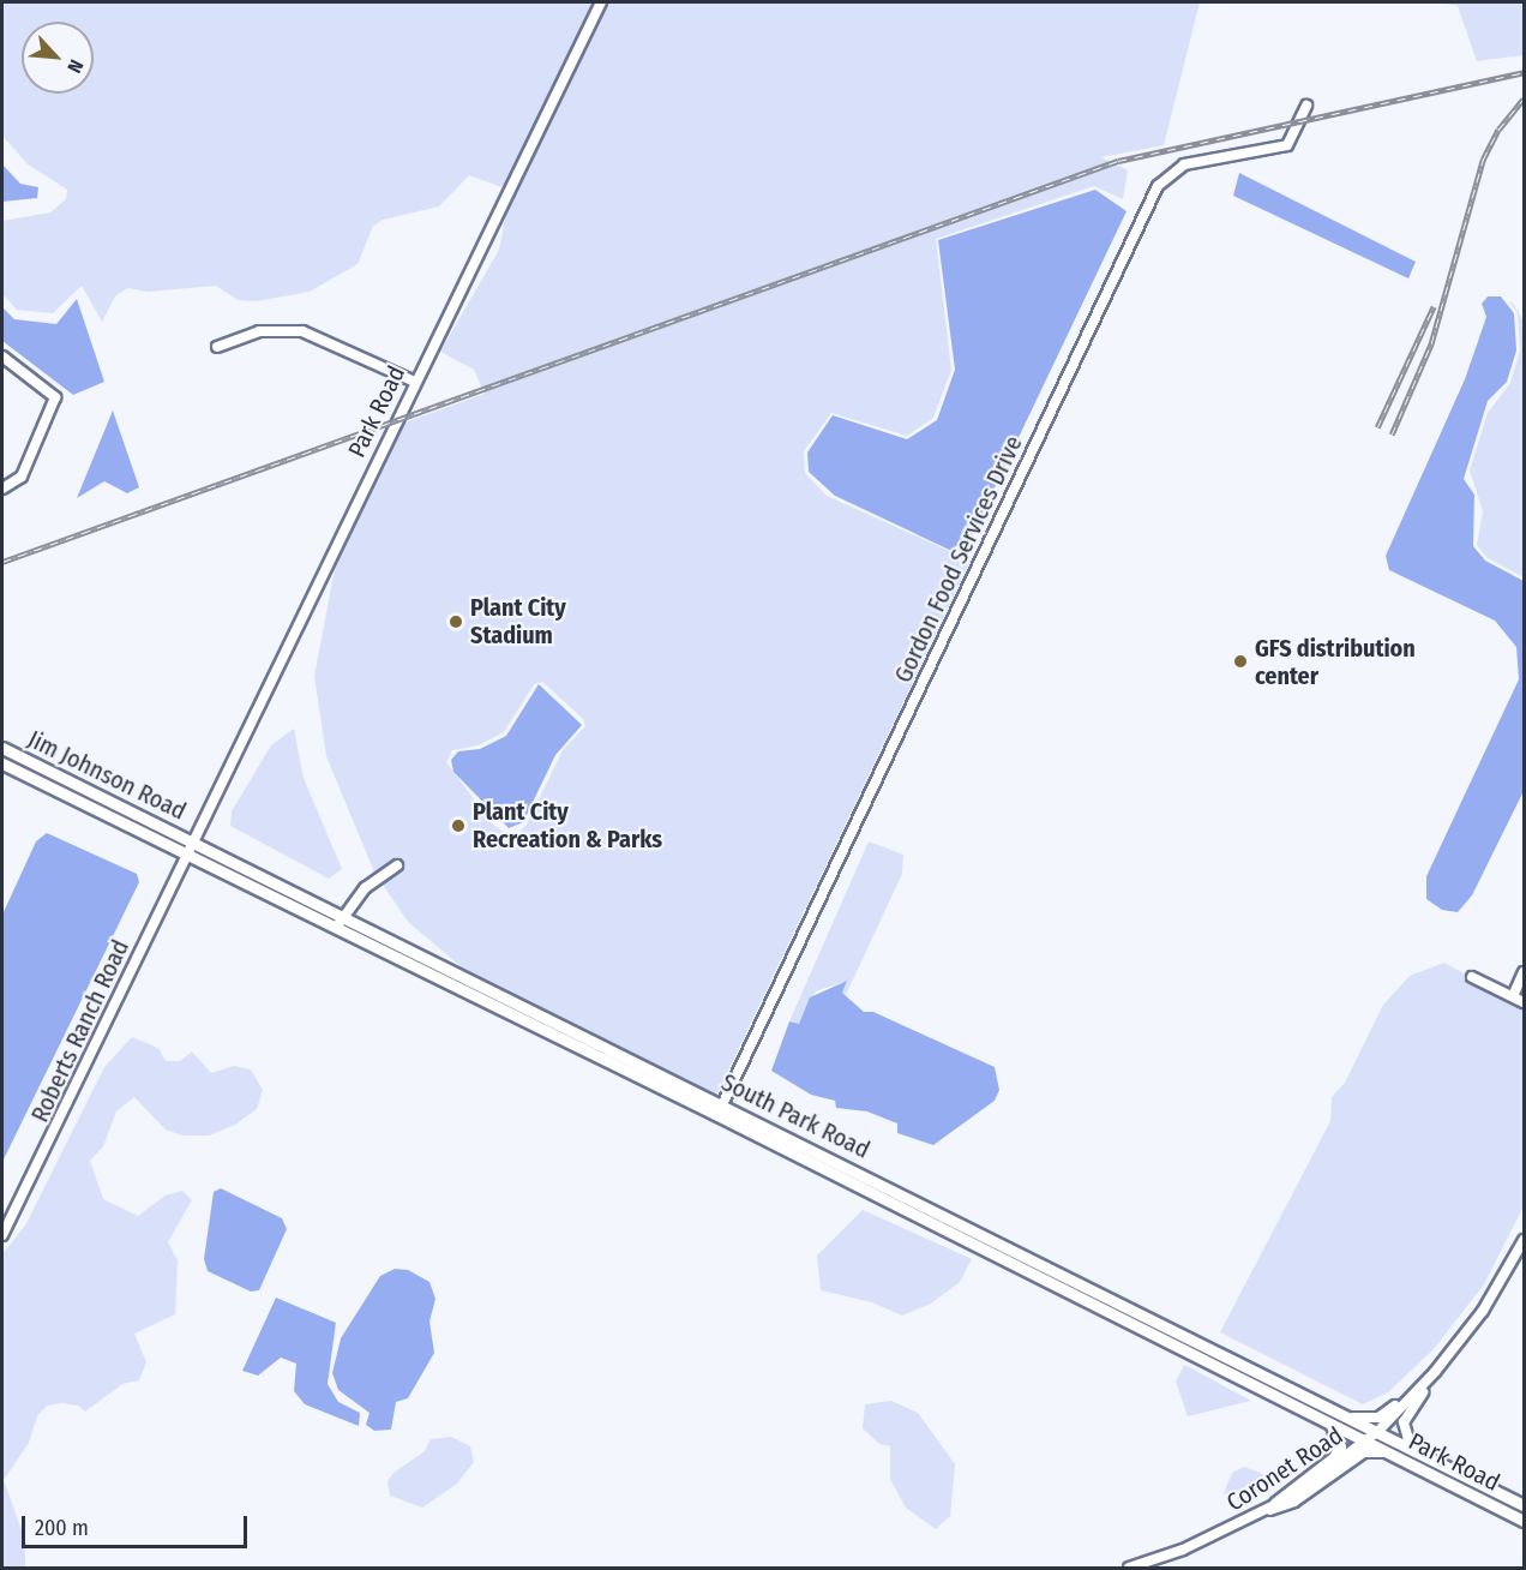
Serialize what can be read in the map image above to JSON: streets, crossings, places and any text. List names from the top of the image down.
{
  "streets": {
    "main road": ["Park Road", "Jim Johnson Road", "South Park Road"],
    "street": ["Gordon Food Services Drive", "Roberts Ranch Road", "Coronet Road"]
  },
  "crossings": [
    ["Park Road", "Jim Johnson Road"],
    ["Park Road", "Roberts Ranch Road"],
    ["Park Road", "South Park Road"],
    ["Park Road", "Coronet Road"],
    ["Gordon Food Services Drive", "South Park Road"],
    ["Jim Johnson Road", "Roberts Ranch Road"],
    ["Jim Johnson Road", "South Park Road"],
    ["Roberts Ranch Road", "South Park Road"],
    ["South Park Road", "Coronet Road"]
  ],
  "places": ["Plant City Stadium", "GFS distribution center", "Plant City Recreation & Parks"],
  "scale_bar": "200 m",
  "north": "bottom right"
}
